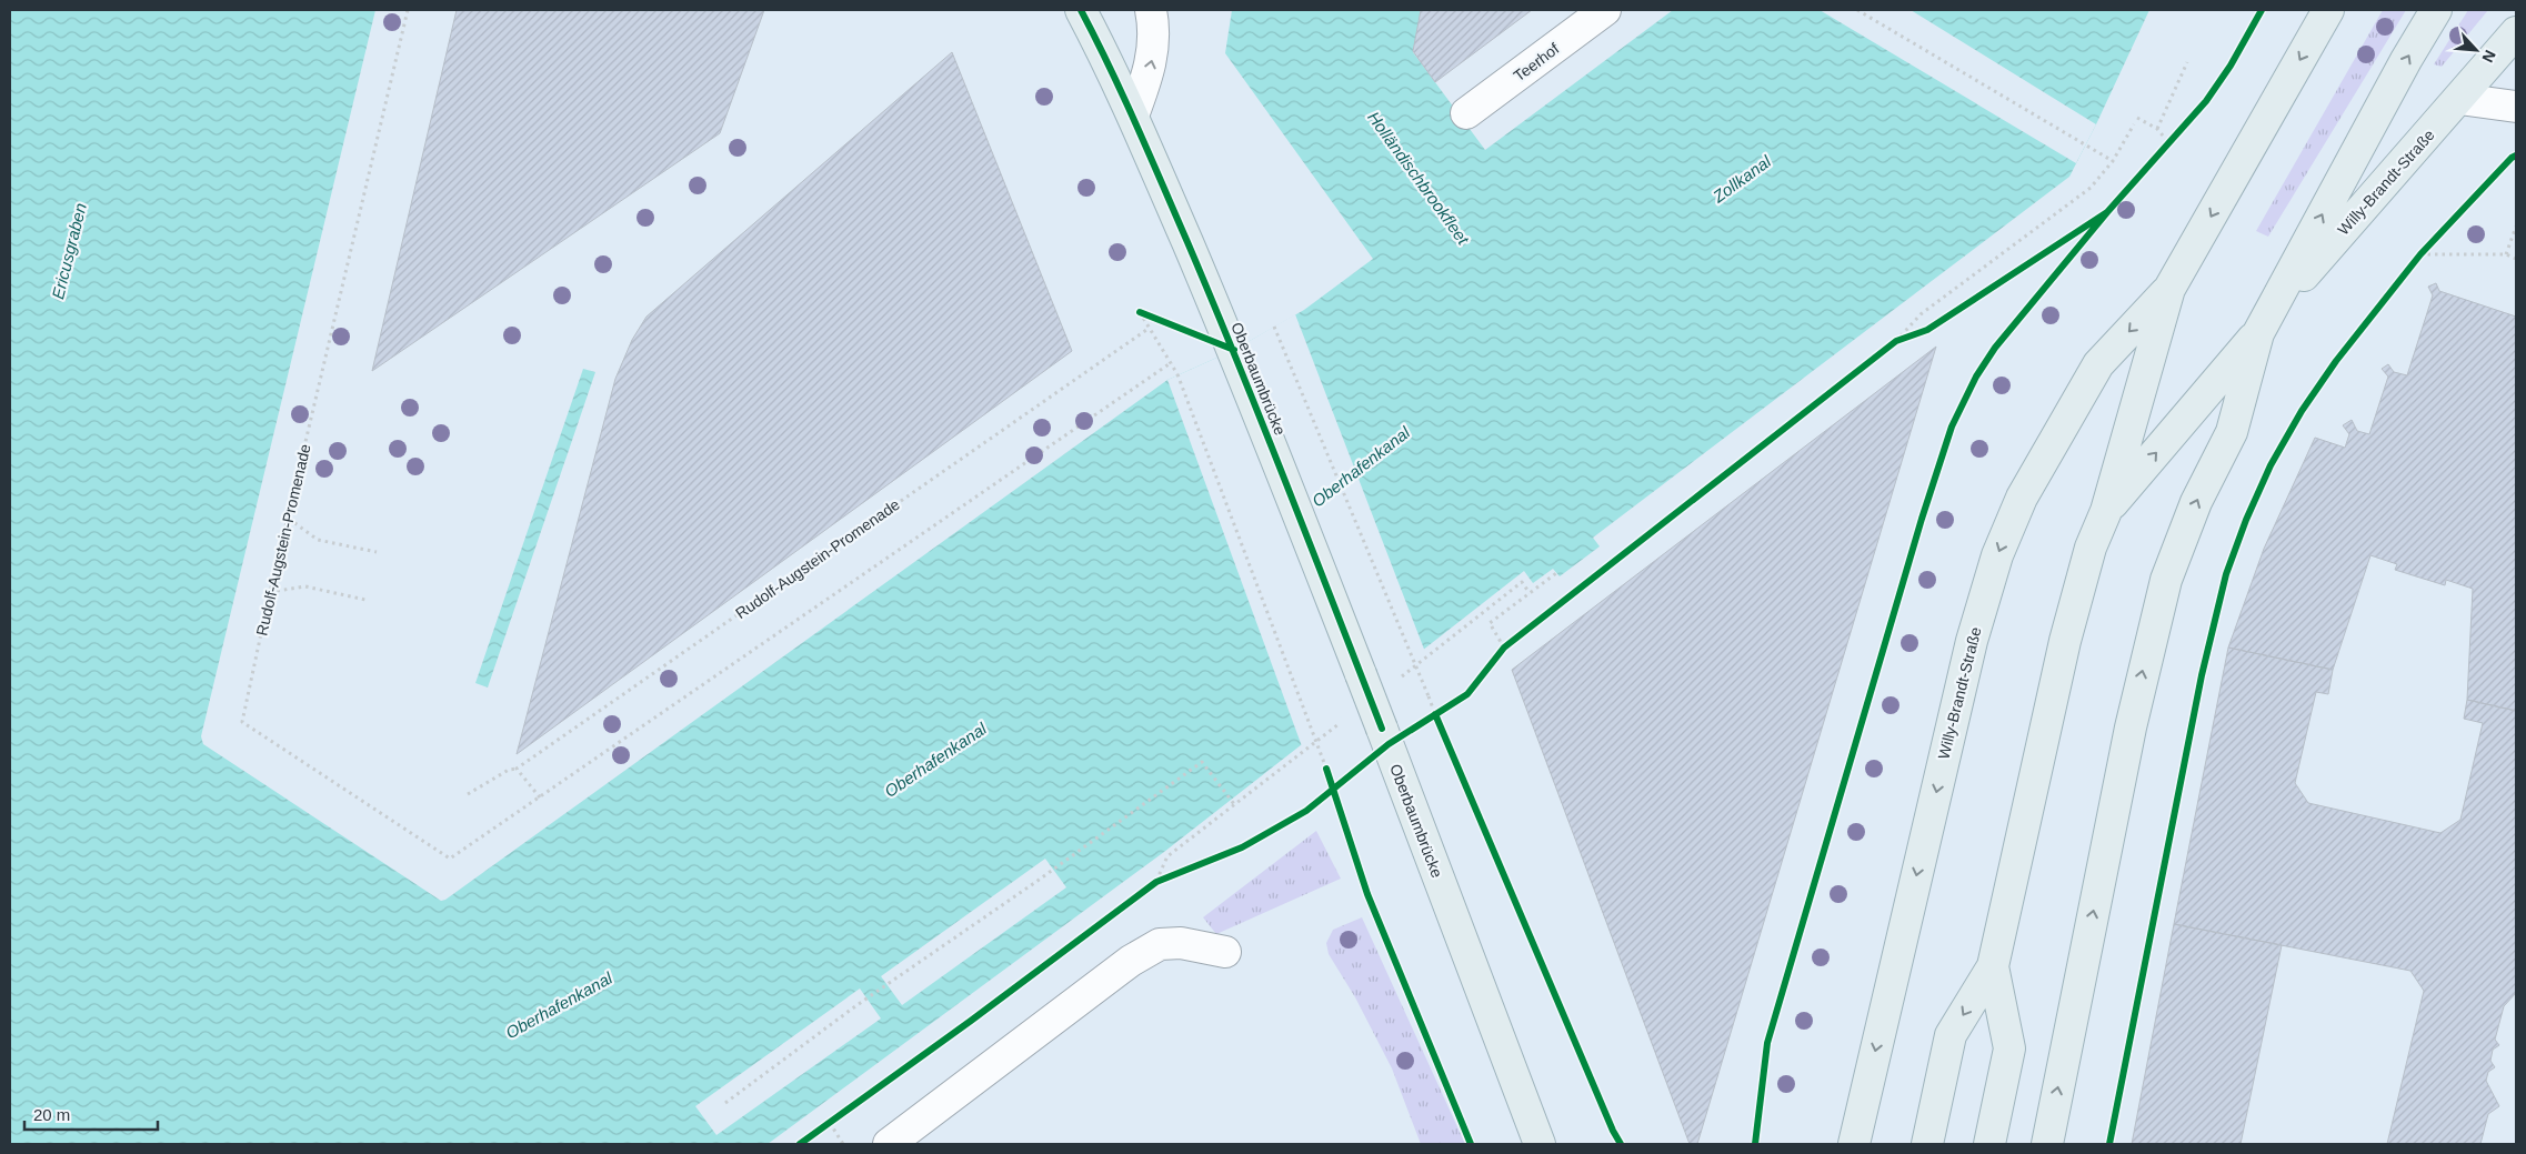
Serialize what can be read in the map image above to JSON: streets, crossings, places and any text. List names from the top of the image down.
{
  "streets": {
    "main road": ["Willy-Brandt-Straße", "Oberbaumbrücke"],
    "street": ["Teerhof"],
    "path": ["Rudolf-Augstein-Promenade"]
  },
  "water": [
    "Holländischbrookfleet",
    "Zollkanal",
    "Ericusgraben",
    "Oberhafenkanal"
  ],
  "scale_bar": "20 m",
  "north": "bottom right"
}
